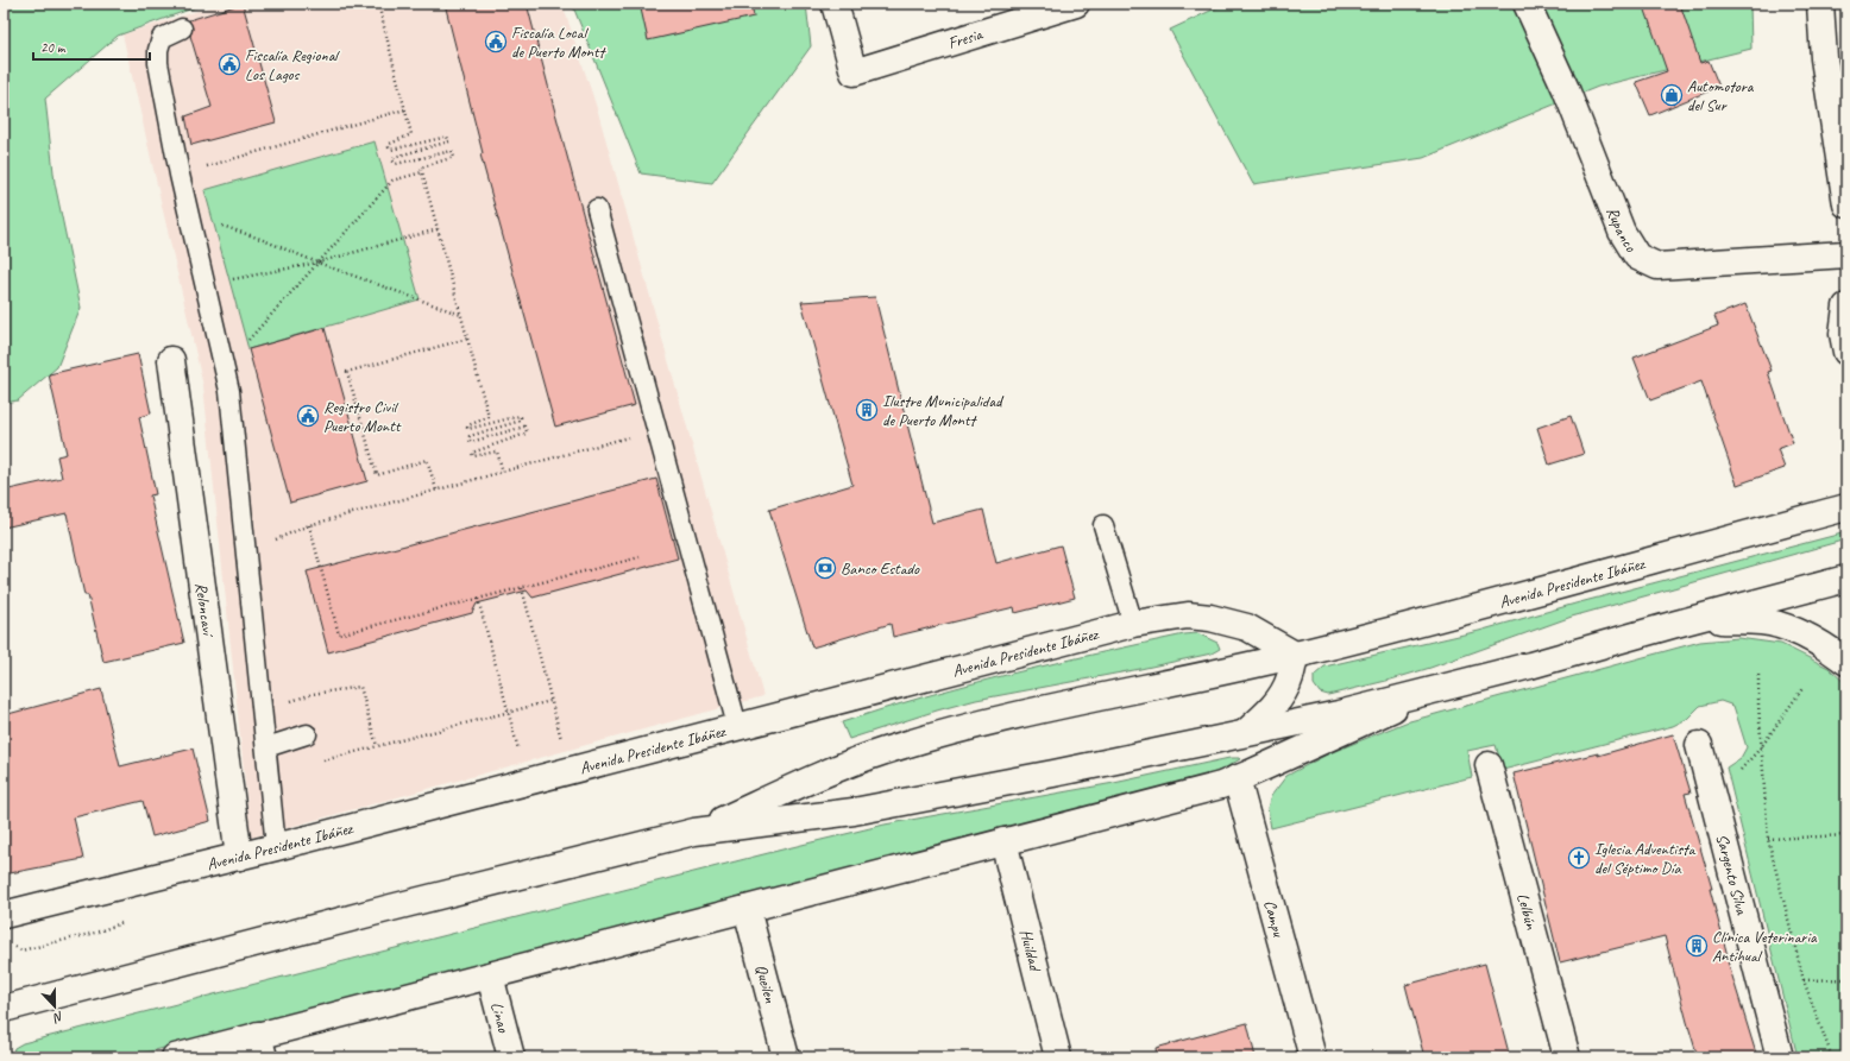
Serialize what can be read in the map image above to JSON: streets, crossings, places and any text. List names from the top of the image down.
{
  "streets": {
    "street": [
      "Fresia",
      "Rupanco",
      "Avenida Presidente Ibáñez",
      "Reloncaví",
      "Sargento Silva",
      "Lelbún",
      "Campu",
      "Huildad",
      "Queilen",
      "Linao"
    ]
  },
  "crossings": [
    ["Avenida Presidente Ibáñez", "Reloncaví"],
    ["Avenida Presidente Ibáñez", "Campu"],
    ["Avenida Presidente Ibáñez", "Huildad"],
    ["Avenida Presidente Ibáñez", "Queilen"],
    ["Avenida Presidente Ibáñez", "Linao"]
  ],
  "places": {
    "public building": ["Fiscalía Local de Puerto Montt", "Fiscalía Regional Los Lagos", "Registro Civil Puerto Montt"],
    "shop": ["Automotora del Sur"],
    "building": ["Ilustre Municipalidad de Puerto Montt", "Clínica Veterinaria Antihual"],
    "bank": ["Banco Estado"],
    "church": ["Iglesia Adventista del Séptimo Día"]
  },
  "scale_bar": "20 m",
  "north": "bottom"
}
